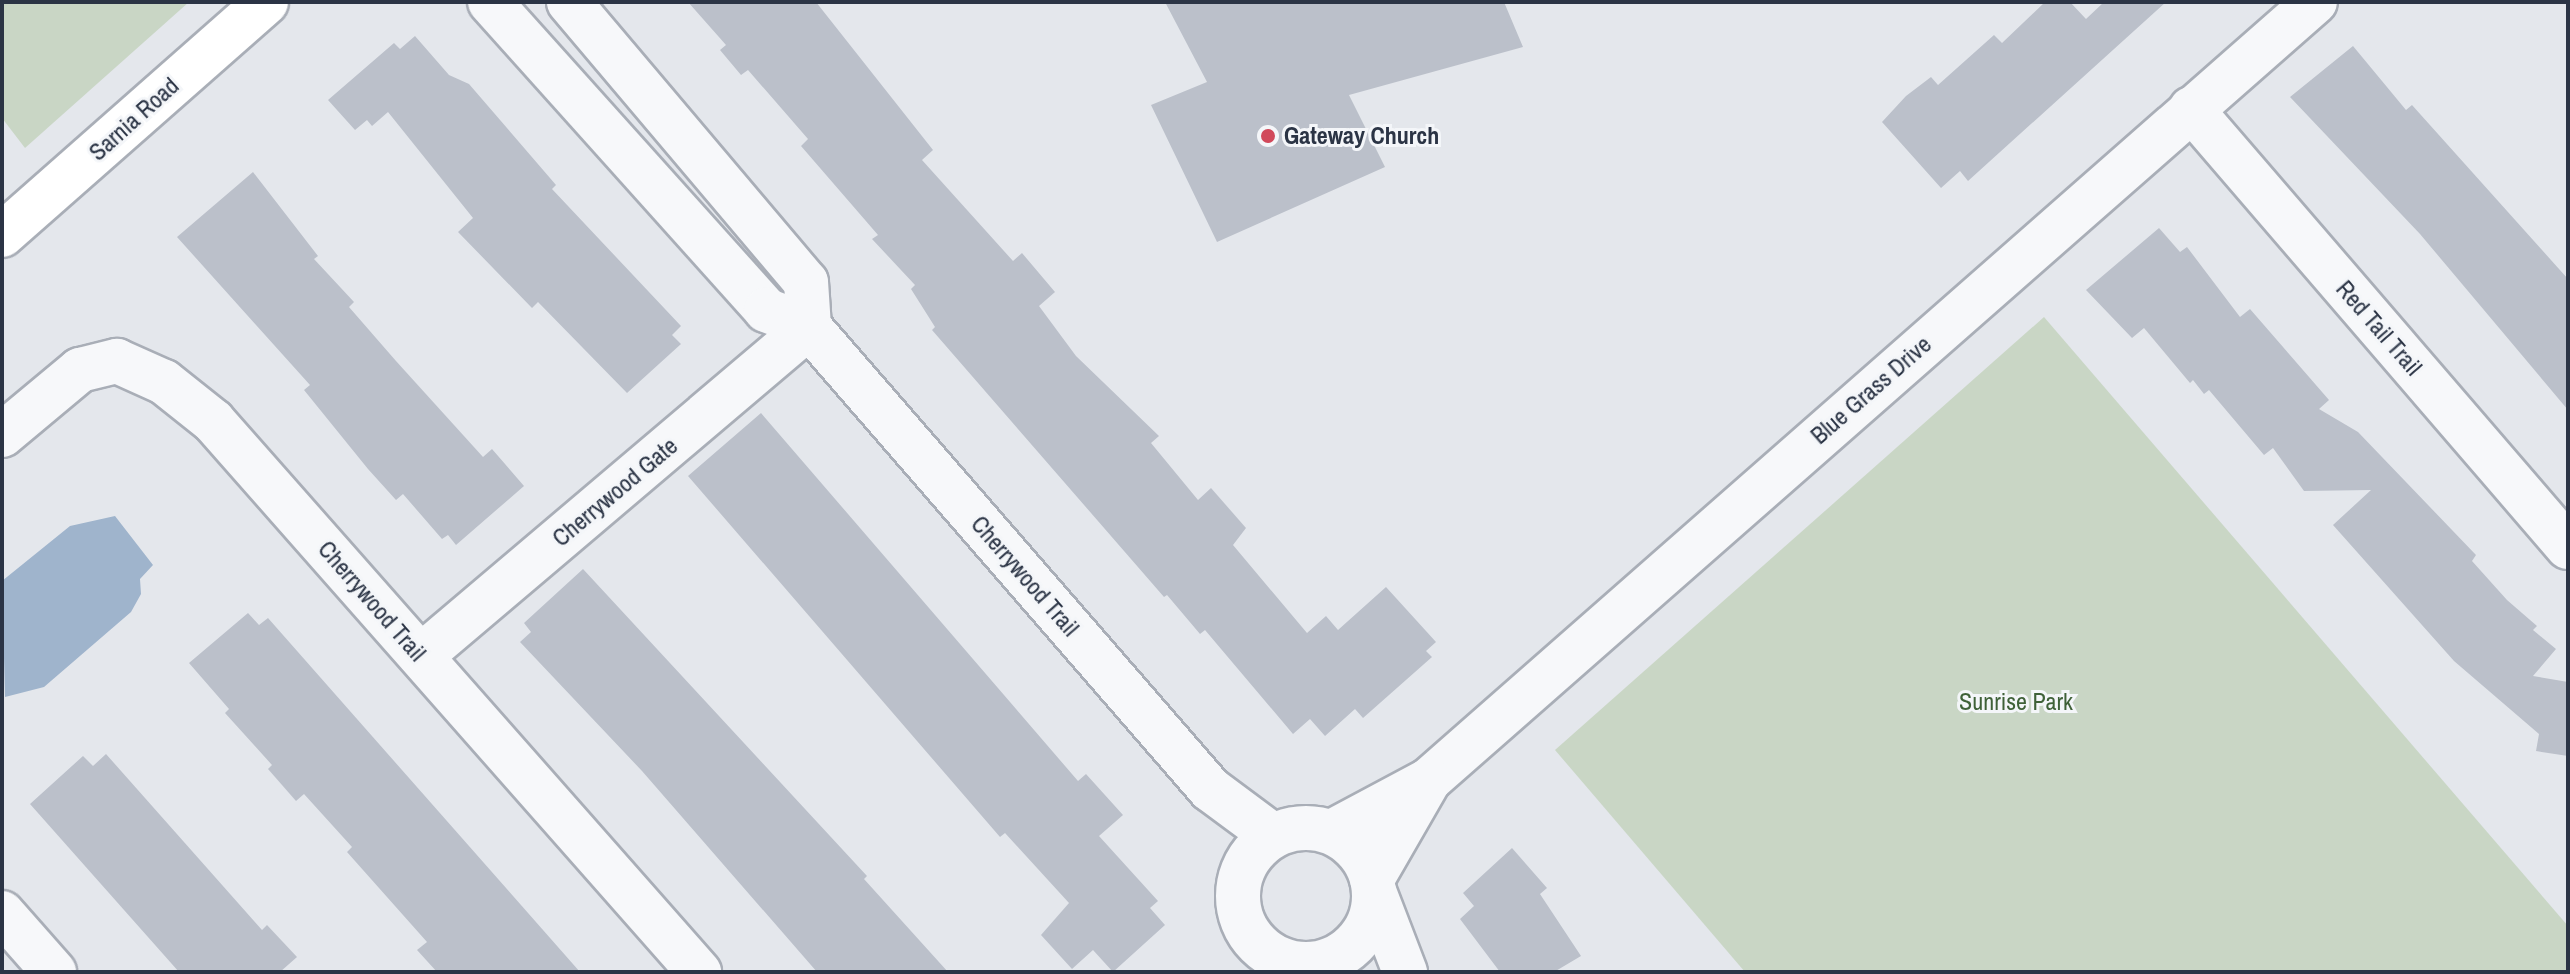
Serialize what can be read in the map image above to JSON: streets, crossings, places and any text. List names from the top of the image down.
{
  "streets": {
    "main road": ["Sarnia Road"],
    "street": [
      "Red Tail Trail",
      "Blue Grass Drive",
      "Cherrywood Gate",
      "Cherrywood Trail"
    ]
  },
  "crossings": [
    ["Red Tail Trail", "Blue Grass Drive"],
    ["Blue Grass Drive", "Cherrywood Trail"],
    ["Cherrywood Gate", "Cherrywood Trail"]
  ],
  "parks": ["Sunrise Park"],
  "places": ["Gateway Church"]
}
